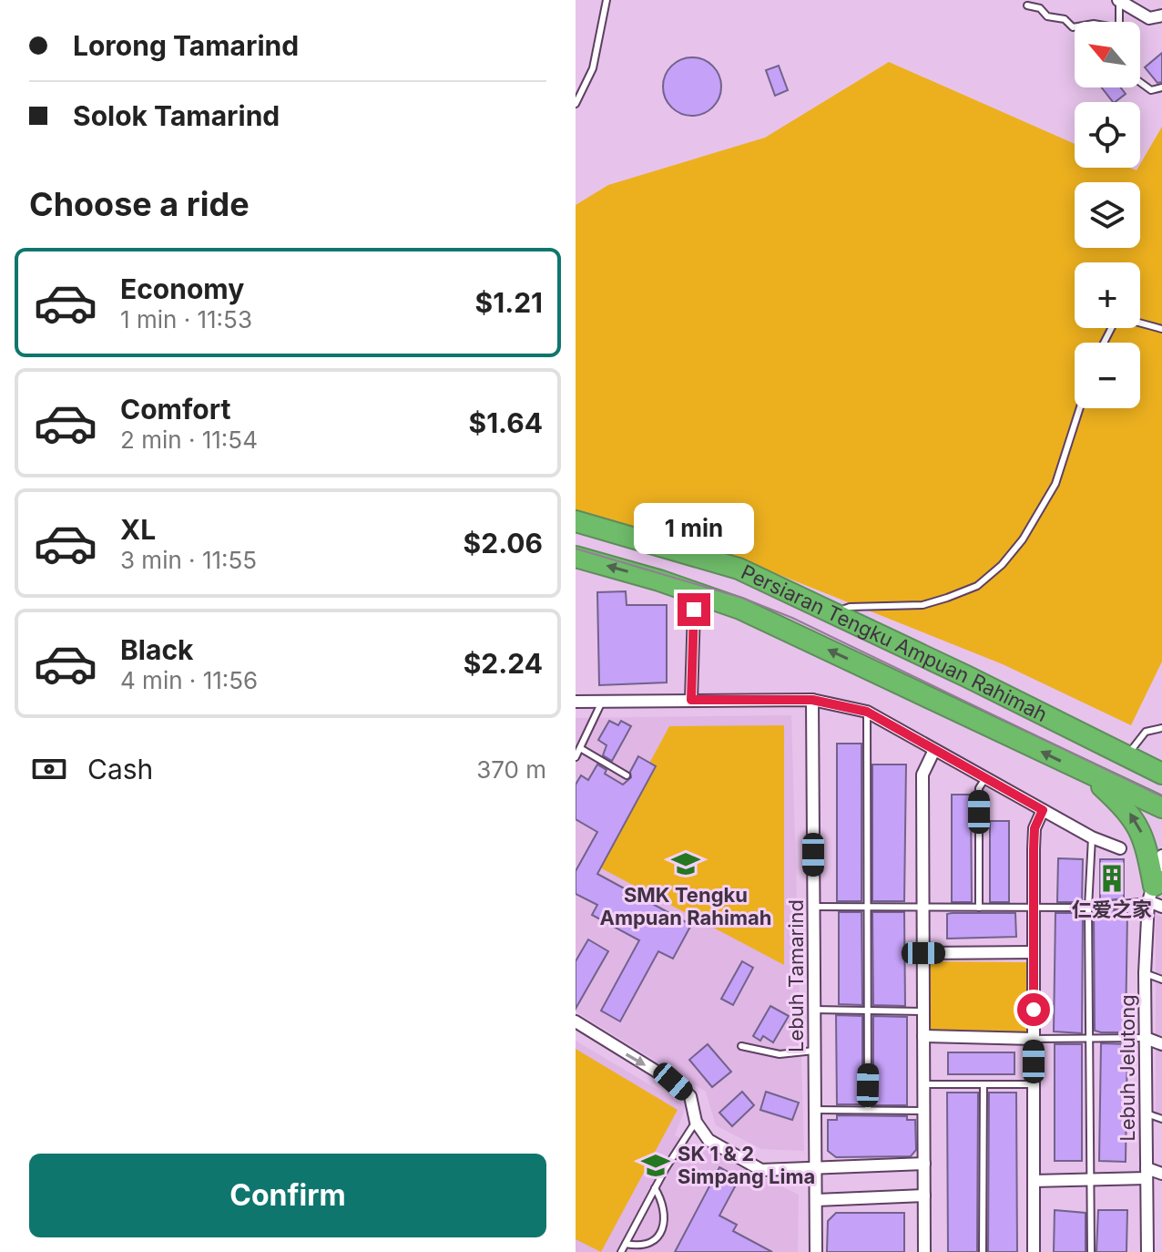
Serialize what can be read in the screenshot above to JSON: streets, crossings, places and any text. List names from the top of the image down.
{
  "streets": {
    "highway": ["Persiaran Tengku Ampuan Rahimah"],
    "street": ["Lebuh Tamarind", "Lebuh Jelutong"]
  },
  "places": {
    "school or university": ["SMK Tengku Ampuan Rahimah", "SK 1 & 2 Simpang Lima"],
    "building": ["仁爱之家"]
  },
  "north": "top left",
  "page": {
    "banner": ["Lorong Tamarind", "Solok Tamarind"],
    "map_buttons": ["+", "−"],
    "heading": "Choose a ride",
    "list": [
      {
        "name": "Economy",
        "note": "1 min · 11:53",
        "value": "$1.21"
      },
      {
        "name": "Comfort",
        "note": "2 min · 11:54",
        "value": "$1.64"
      },
      {
        "name": "XL",
        "note": "3 min · 11:55",
        "value": "$2.06"
      },
      {
        "name": "Black",
        "note": "4 min · 11:56",
        "value": "$2.24"
      }
    ],
    "bubble": "1 min",
    "pay": ["Cash", "370 m"],
    "buttons": "Confirm"
  }
}
